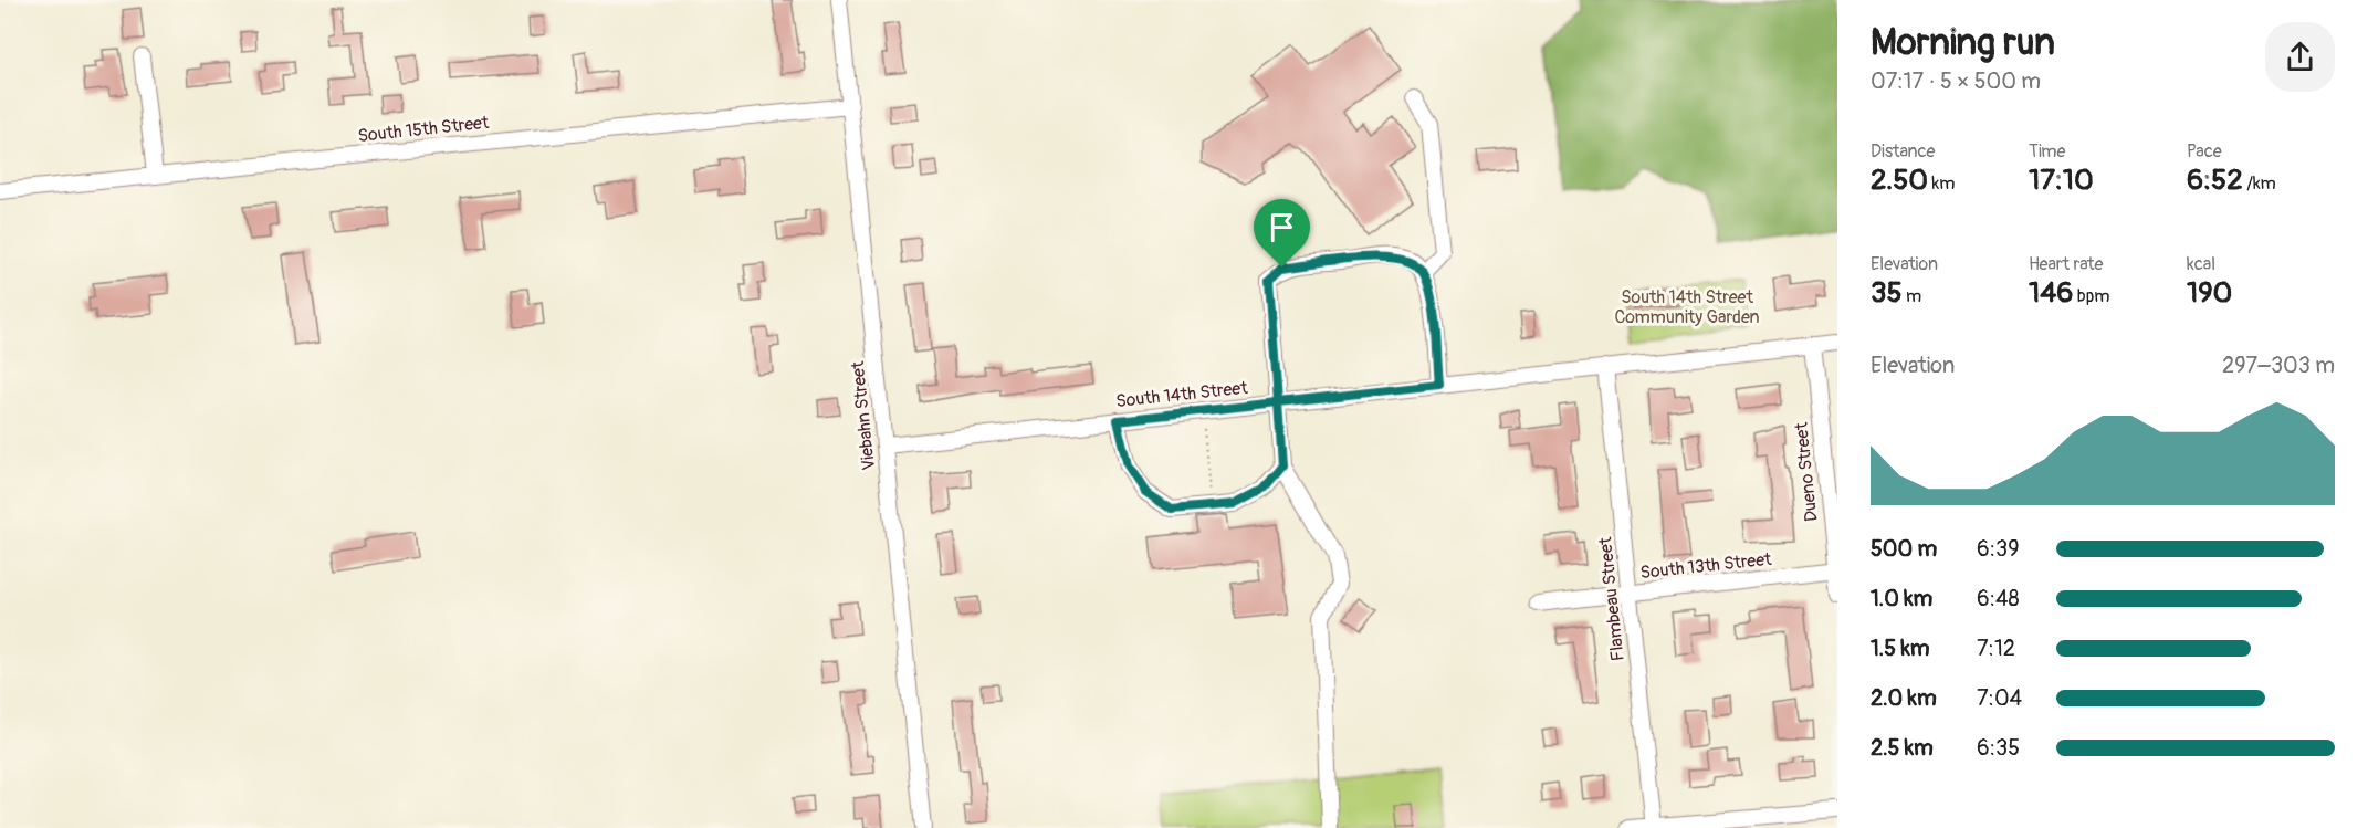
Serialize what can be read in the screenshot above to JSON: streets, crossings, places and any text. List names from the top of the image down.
{
  "streets": {
    "street": [
      "South 15th Street",
      "South 14th Street",
      "Viebahn Street",
      "Dueno Street",
      "South 13th Street",
      "Flambeau Street"
    ]
  },
  "crossings": [
    ["South 15th Street", "Viebahn Street"],
    ["South 14th Street", "Viebahn Street"],
    ["South 14th Street", "Dueno Street"],
    ["South 14th Street", "Flambeau Street"],
    ["Dueno Street", "South 13th Street"],
    ["South 13th Street", "Flambeau Street"]
  ],
  "parks": ["South 14th Street Community Garden"],
  "page": {
    "heading": ["Morning run", "07:17 · 5 × 500 m"],
    "stats": [
      ["Distance", "2.50 km"],
      ["Time", "17:10"],
      ["Pace", "6:52 /km"],
      ["Elevation", "35 m"],
      ["Heart rate", "146 bpm"],
      ["kcal", "190"]
    ],
    "chart": ["Elevation", "297–303 m"],
    "list": [
      {
        "name": "500 m",
        "note": "6:39"
      },
      {
        "name": "1.0 km",
        "note": "6:48"
      },
      {
        "name": "1.5 km",
        "note": "7:12"
      },
      {
        "name": "2.0 km",
        "note": "7:04"
      },
      {
        "name": "2.5 km",
        "note": "6:35"
      }
    ]
  }
}
